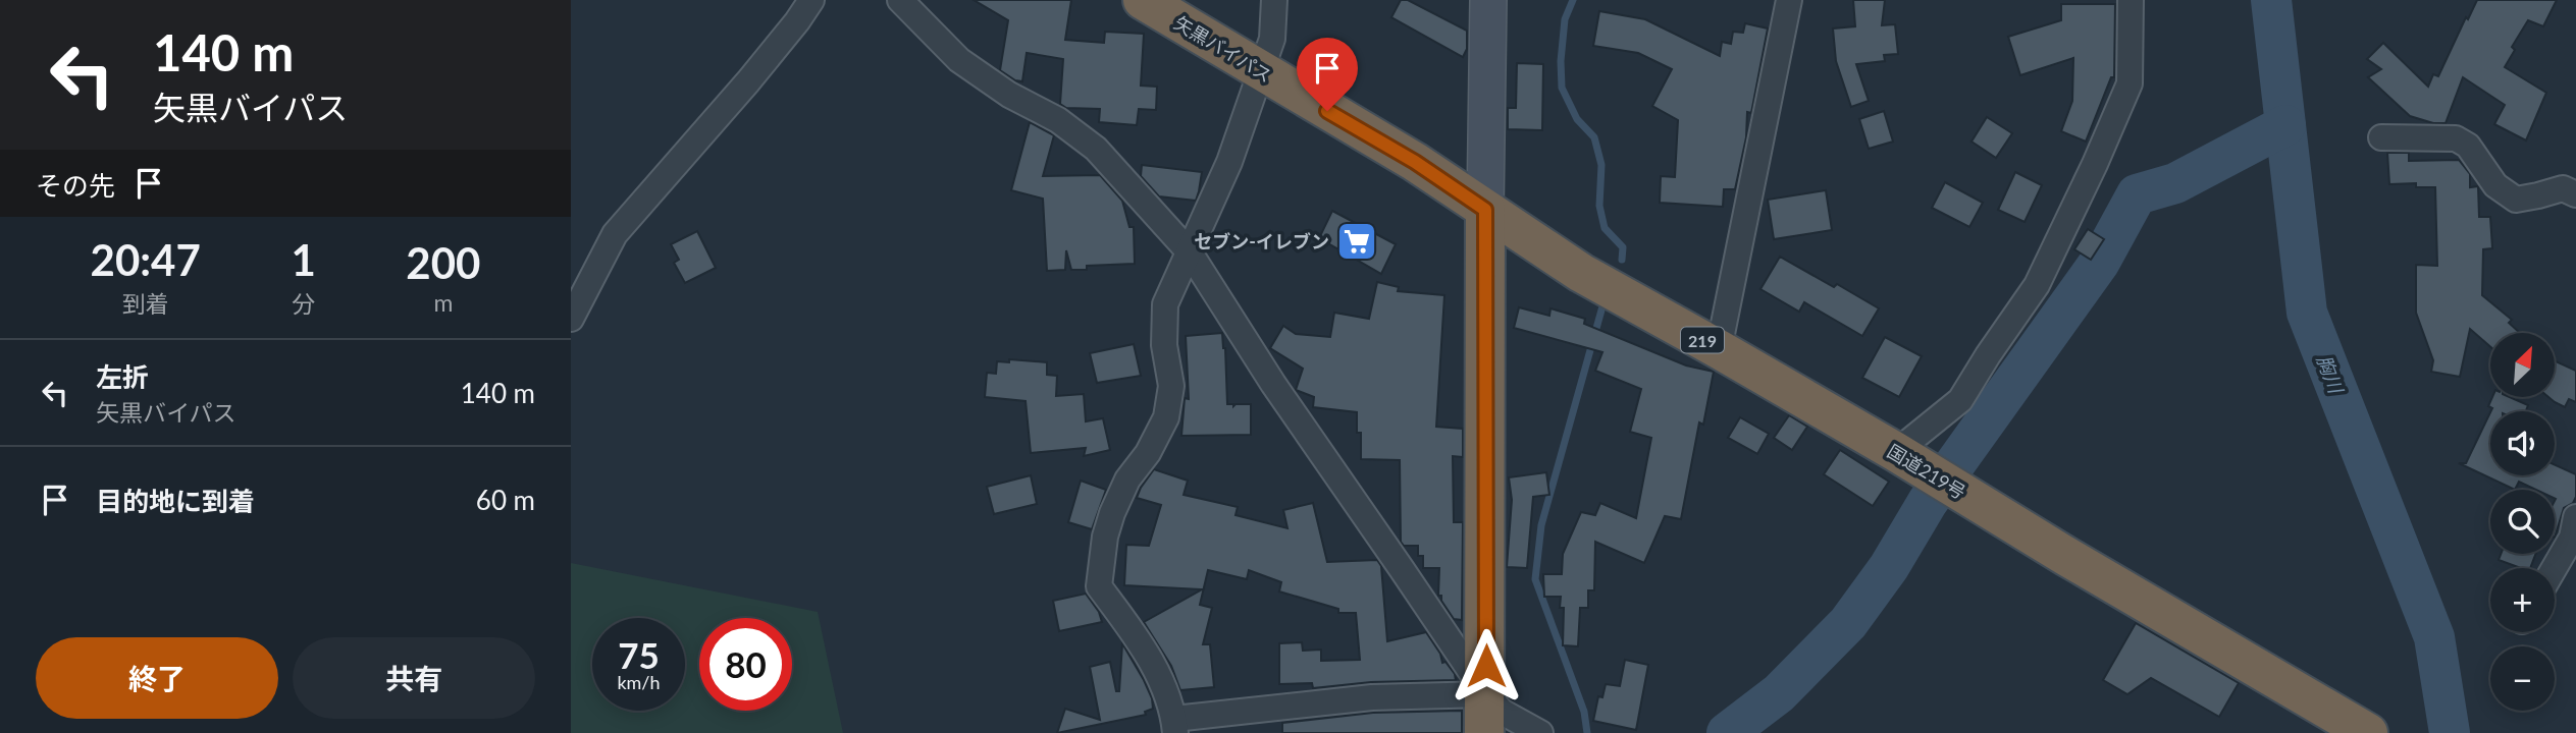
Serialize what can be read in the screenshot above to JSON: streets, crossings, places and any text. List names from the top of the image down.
{
  "streets": {
    "highway": ["矢黒バイパス", "219", "国道219号"]
  },
  "crossings": [
    ["矢黒バイパス", "国道219号"]
  ],
  "water": ["胸川"],
  "places": {
    "supermarket": ["セブン-イレブン"]
  },
  "north": "top right",
  "page": {
    "turn": ["140 m", "矢黒バイパス"],
    "then": "その先",
    "eta": [
      "20:47",
      "到着",
      "1",
      "分",
      "200",
      "m"
    ],
    "map_buttons": ["+", "−"],
    "list": [
      {
        "name": "左折",
        "note": "矢黒バイパス",
        "value": "140 m"
      },
      {
        "name": "目的地に到着",
        "value": "60 m"
      }
    ],
    "speed": "75 km/h",
    "limit": "80",
    "buttons": ["終了", "共有"]
  }
}
